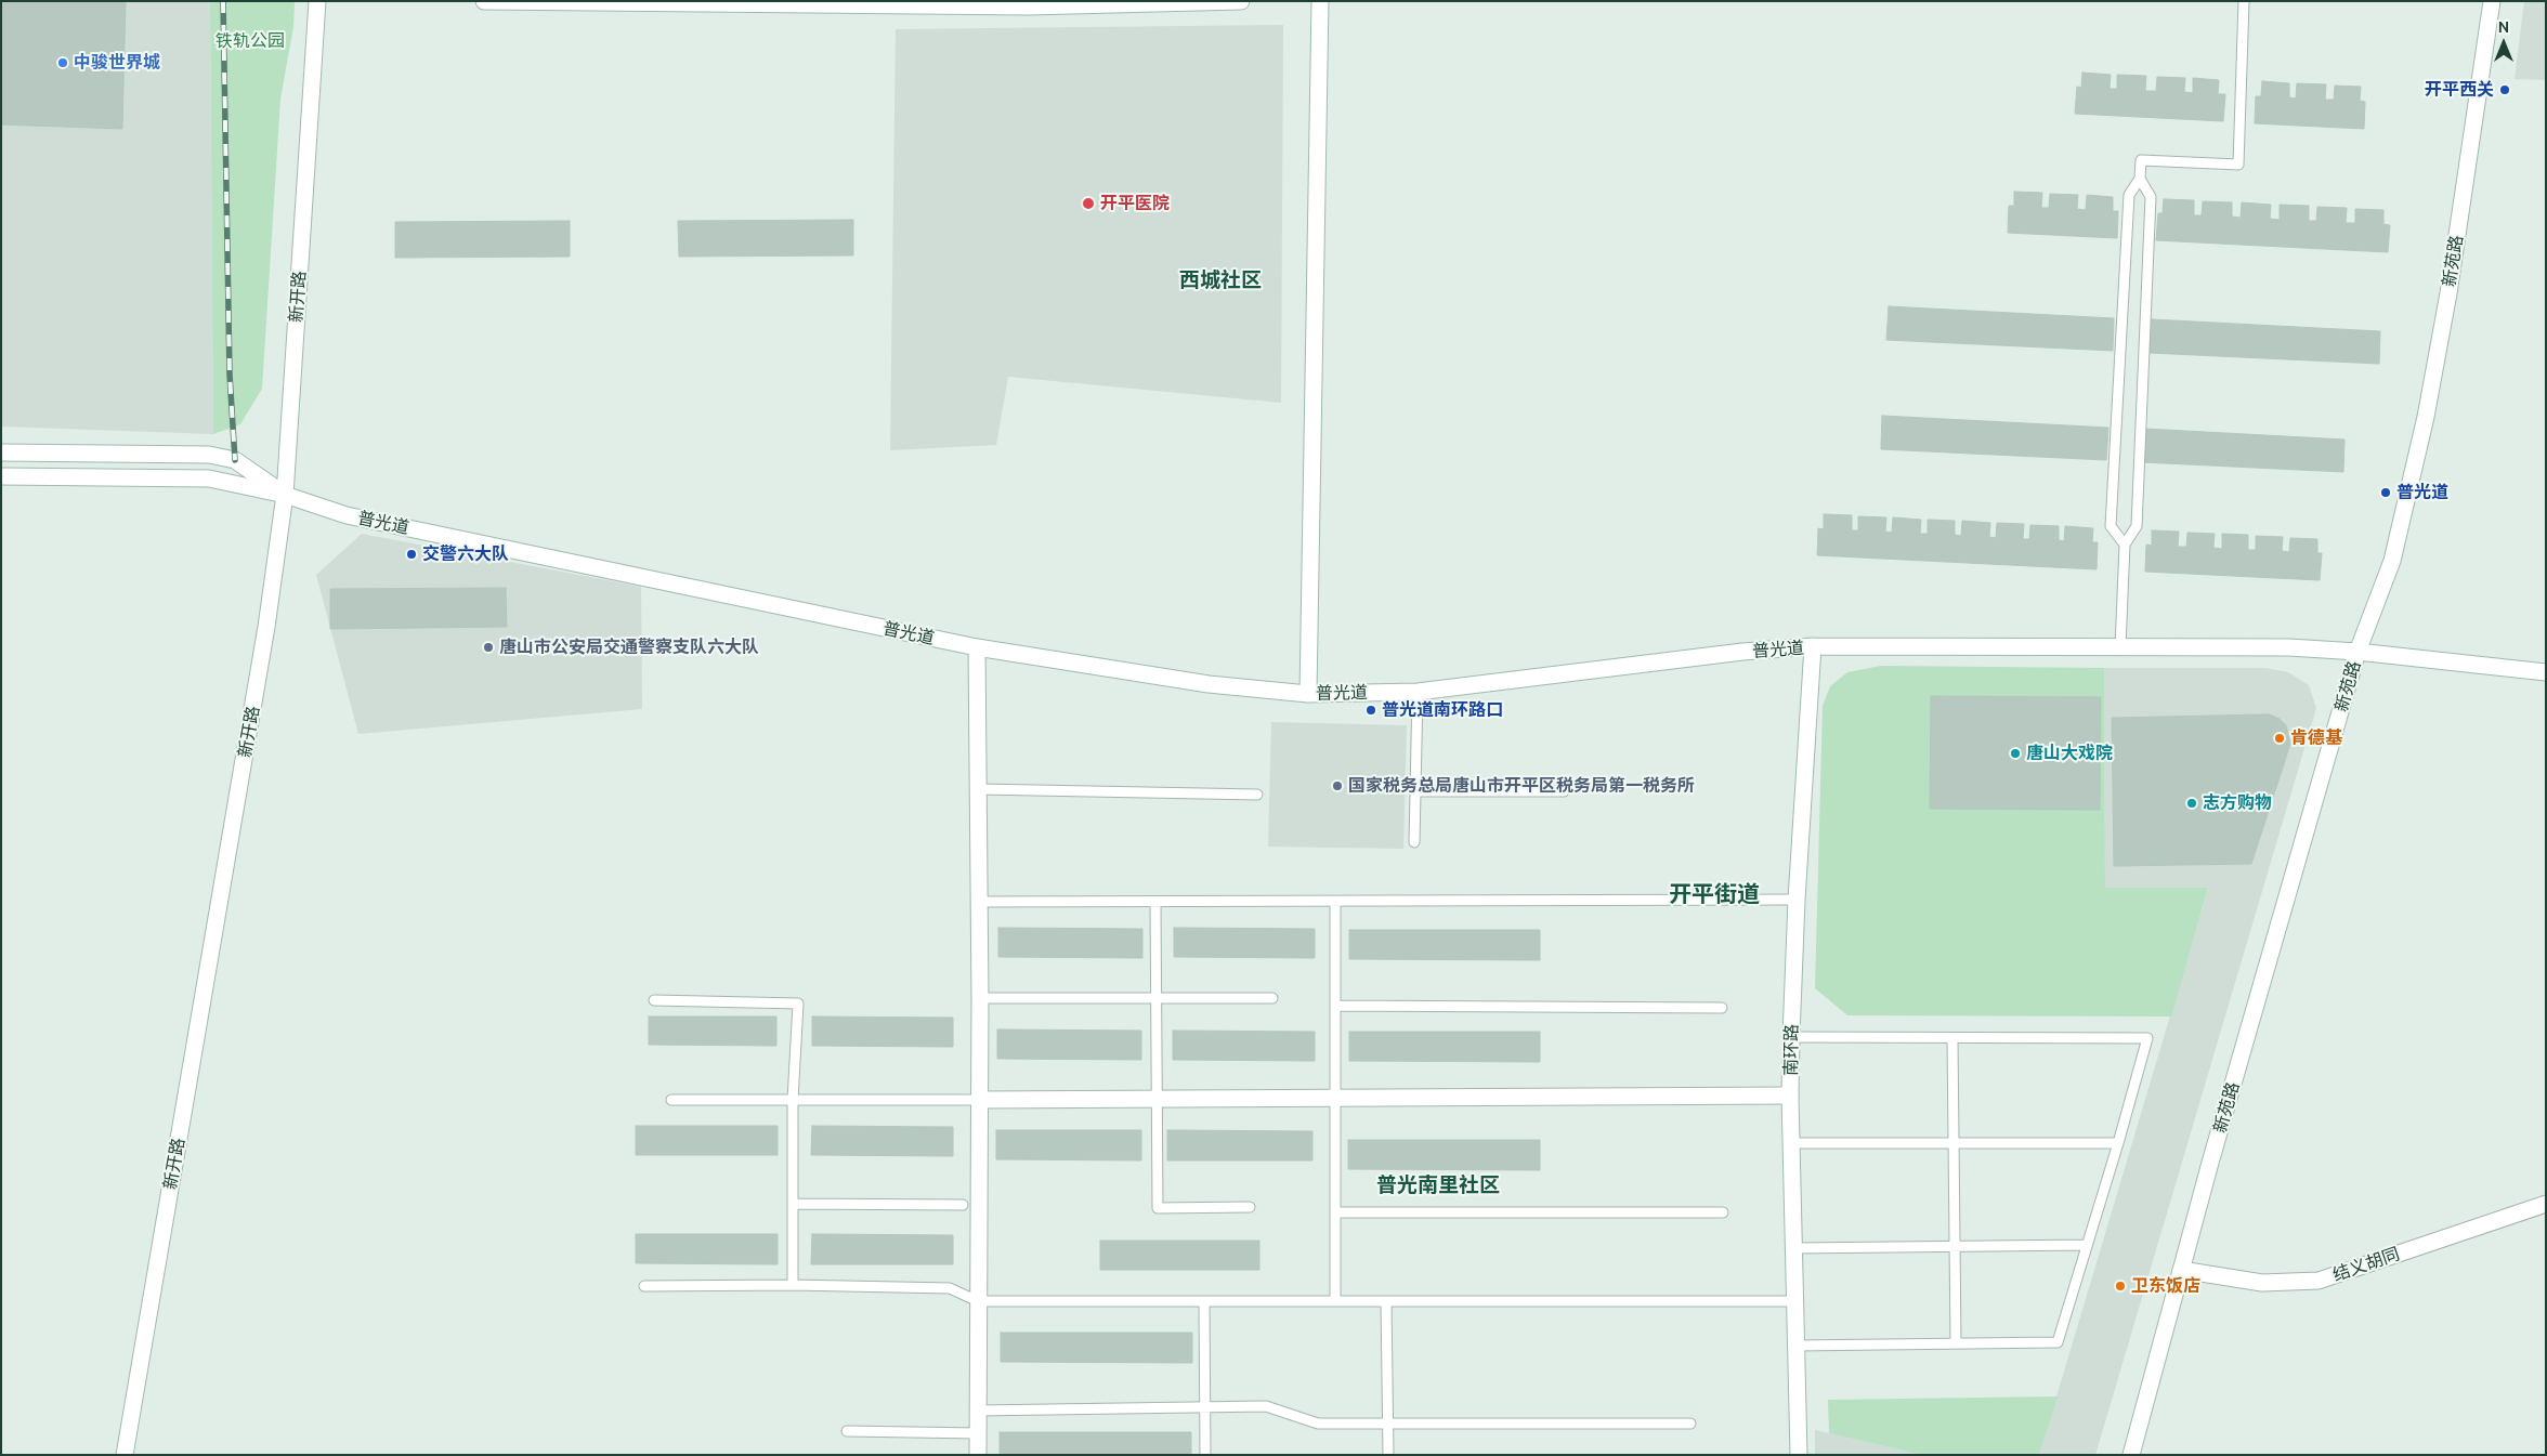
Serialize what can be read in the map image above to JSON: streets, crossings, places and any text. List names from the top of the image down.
{
  "streets": {
    "street": [
      "新苑路",
      "新开路",
      "普光道",
      "南环路",
      "结义胡同"
    ]
  },
  "crossings": [
    ["新苑路", "普光道"],
    ["新苑路", "结义胡同"],
    ["新开路", "普光道"],
    ["普光道", "南环路"]
  ],
  "districts": ["西城社区", "开平街道", "普光南里社区"],
  "parks": ["铁轨公园"],
  "places": [
    "中骏世界城",
    "开平西关",
    "开平医院",
    "普光道",
    "交警六大队",
    "唐山市公安局交通警察支队六大队",
    "普光道南环路口",
    "肯德基",
    "唐山大戏院",
    "国家税务总局唐山市开平区税务局第一税务所",
    "志方购物",
    "卫东饭店"
  ],
  "north": "top"
}
